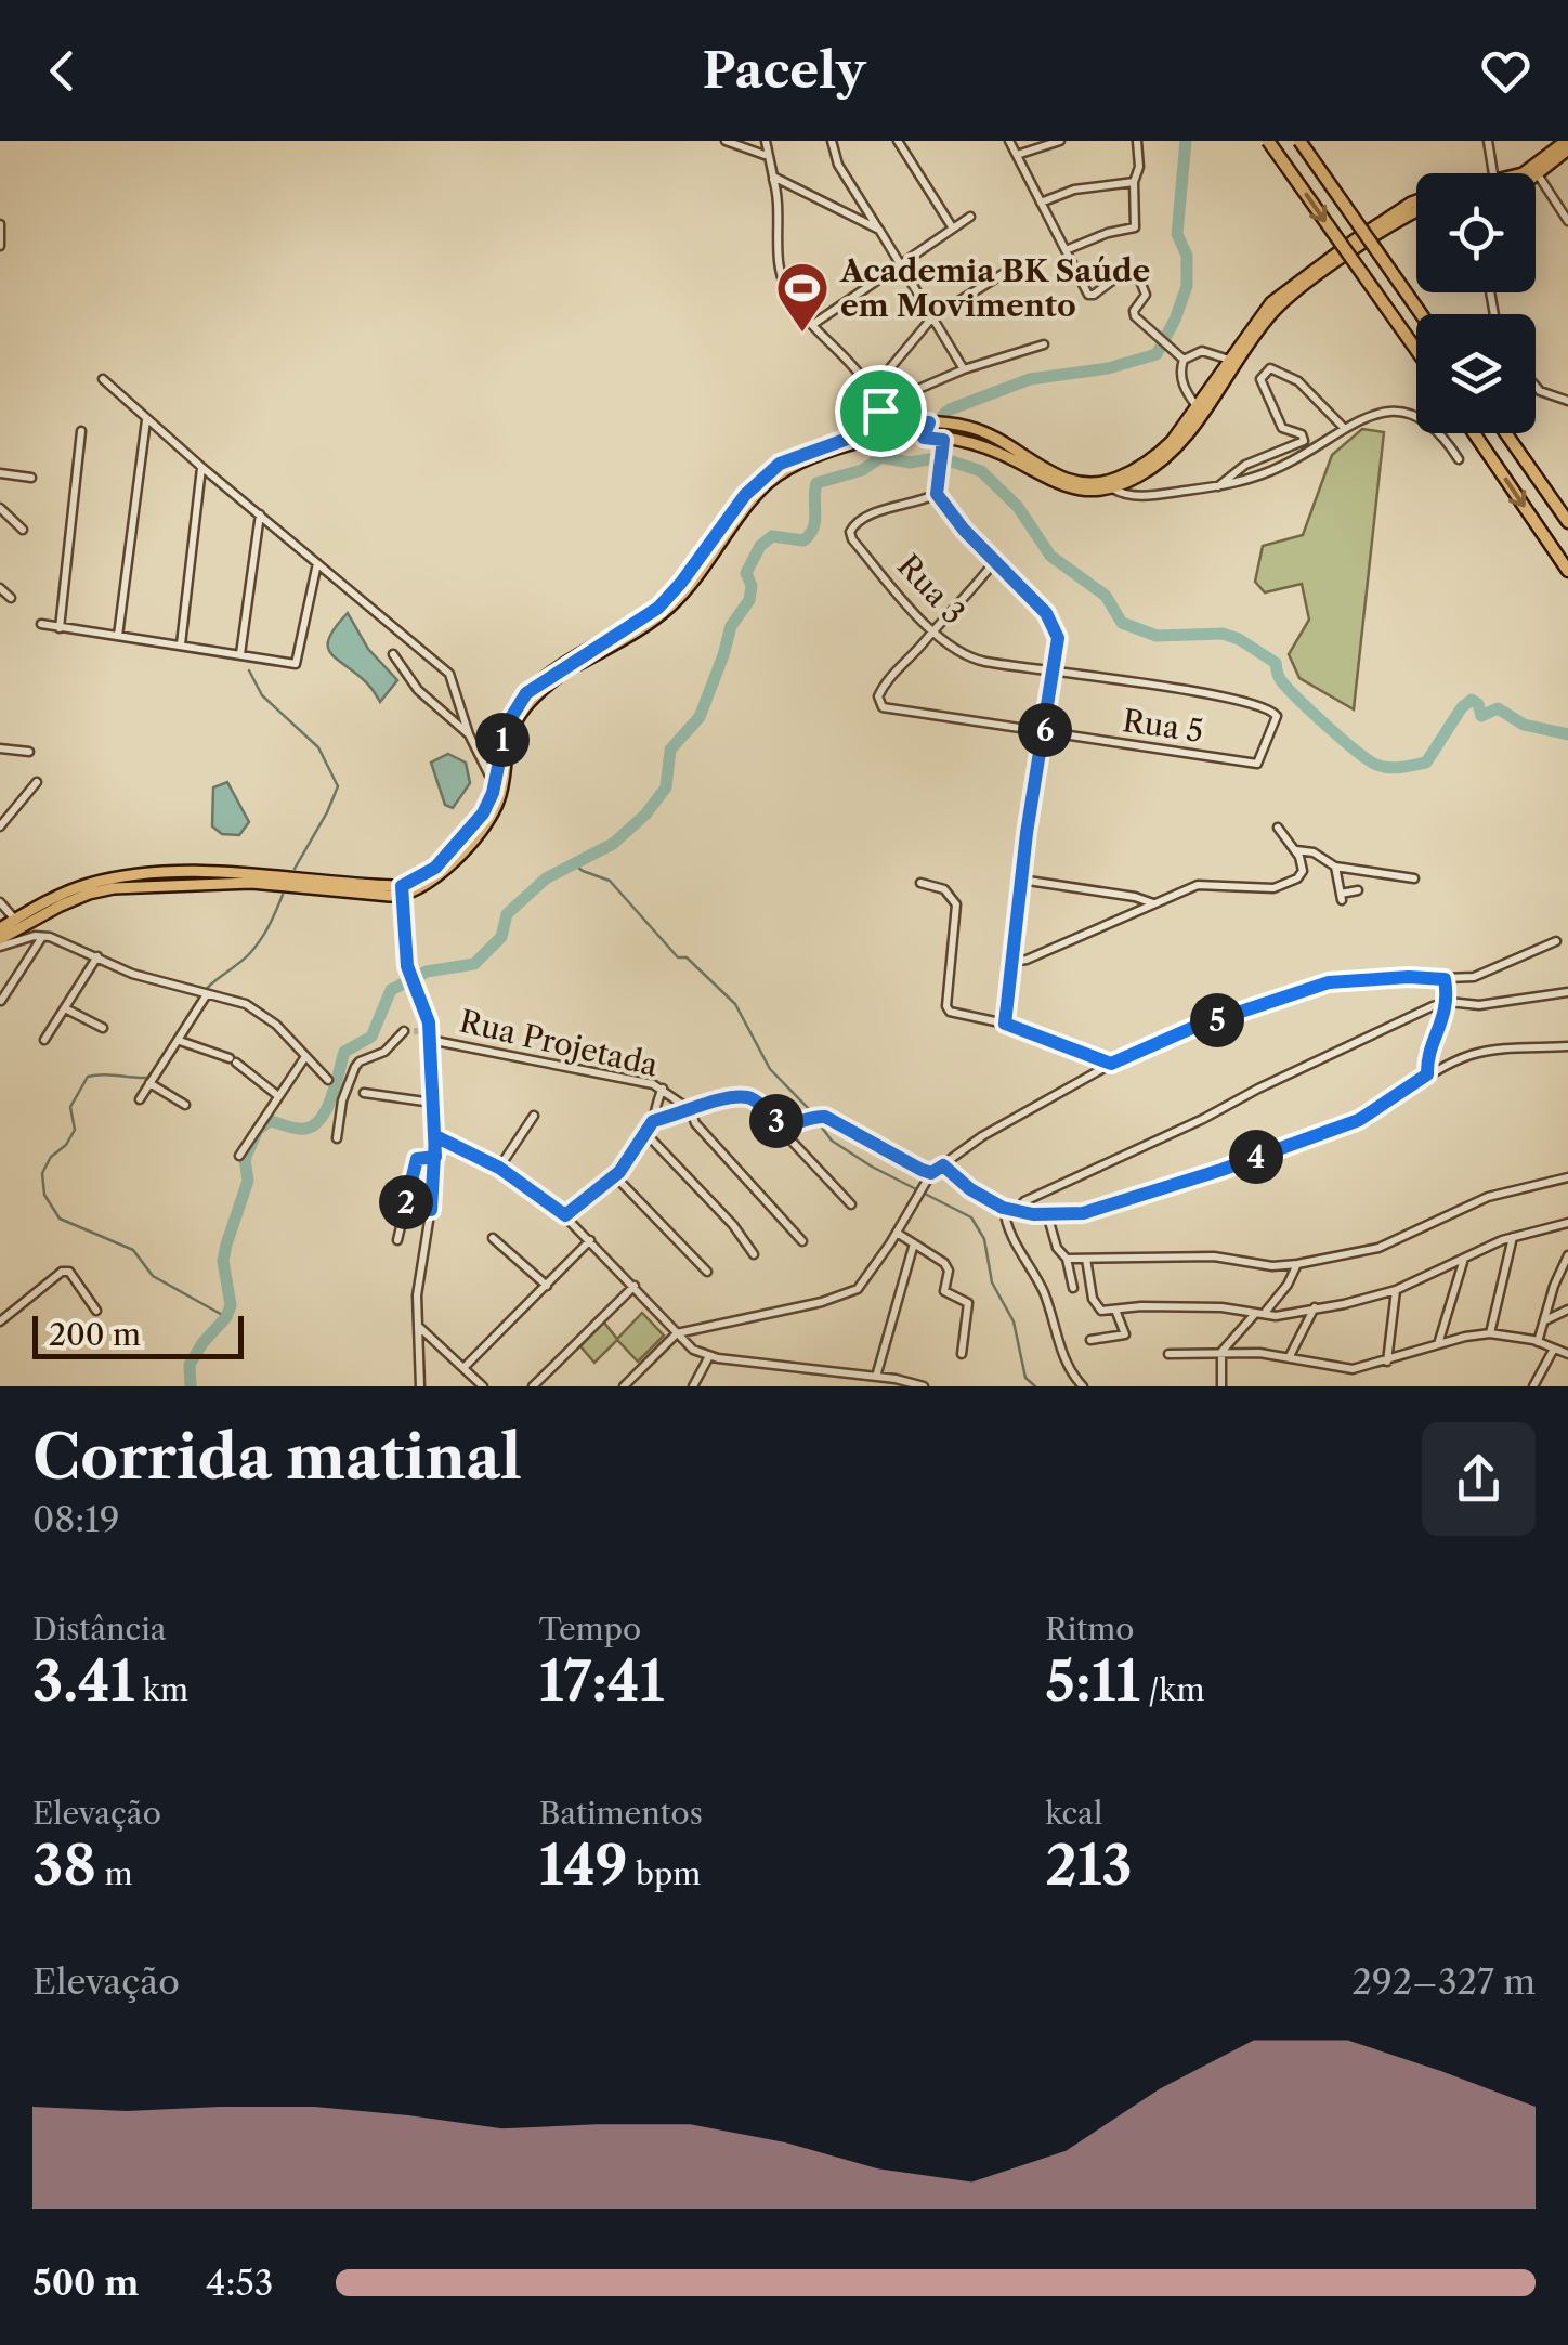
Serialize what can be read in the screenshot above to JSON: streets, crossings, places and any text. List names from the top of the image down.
{
  "streets": {
    "street": ["Rua 3", "Rua 5", "Rua Projetada"]
  },
  "crossings": [
    ["Rua 3", "Rua 5"]
  ],
  "places": {
    "sports": ["Academia BK Saúde em Movimento"]
  },
  "scale_bar": "200 m",
  "page": {
    "header": "Pacely",
    "pins": [
      "6",
      "1",
      "5",
      "3",
      "4",
      "2"
    ],
    "scale": "200 m",
    "heading": ["Corrida matinal", "08:19"],
    "stats": [
      ["Distância", "3.41 km"],
      ["Tempo", "17:41"],
      ["Ritmo", "5:11 /km"],
      ["Elevação", "38 m"],
      ["Batimentos", "149 bpm"],
      ["kcal", "213"]
    ],
    "chart": ["Elevação", "292–327 m"],
    "list": [
      {
        "name": "500 m",
        "note": "4:53"
      }
    ]
  }
}
